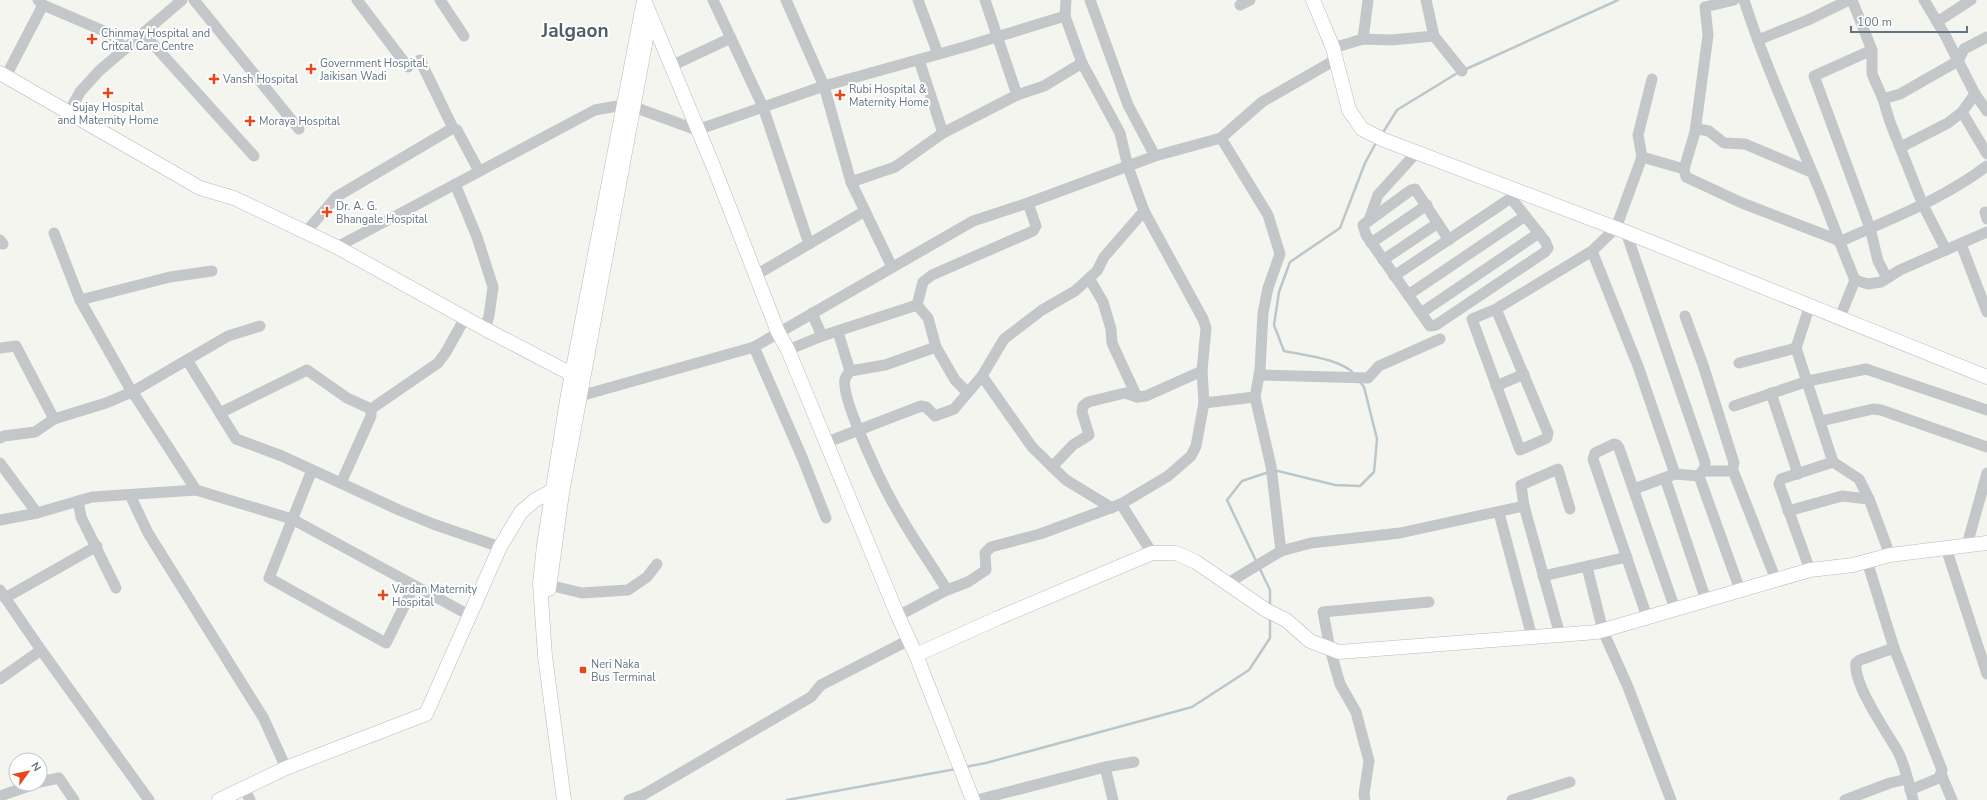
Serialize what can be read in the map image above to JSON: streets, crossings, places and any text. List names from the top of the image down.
{
  "districts": ["Jalgaon"],
  "places": {
    "health": [
      "Chinmay Hospital and Critcal Care Centre",
      "Government Hospital, Jaikisan Wadi",
      "Vansh Hospital",
      "Sujay Hospital and Maternity Home",
      "Rubi Hospital & Maternity Home",
      "Moraya Hospital",
      "Dr. A. G. Bhangale Hospital",
      "Vardan Maternity Hospital"
    ],
    "transit": ["Neri Naka Bus Terminal"]
  },
  "scale_bar": "100 m",
  "north": "top right"
}
